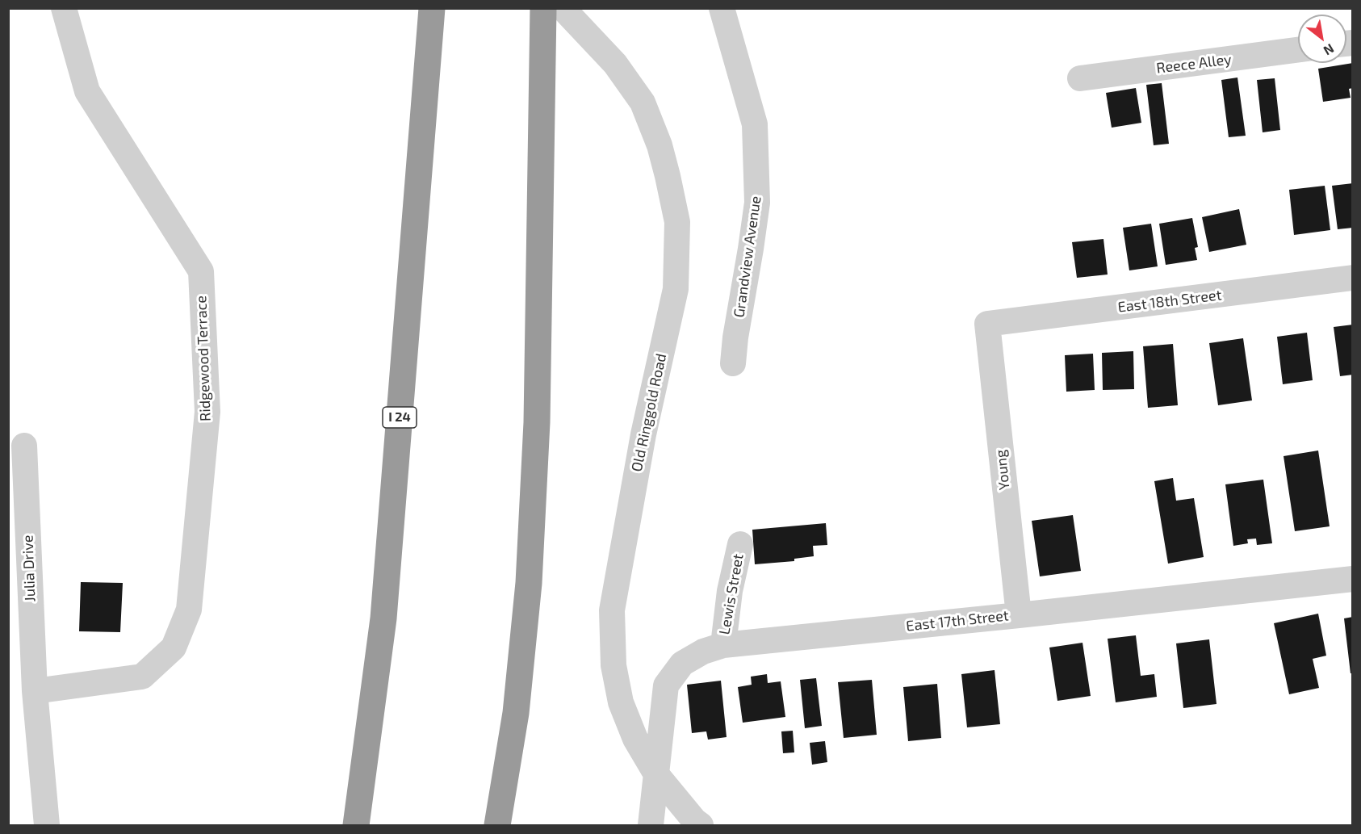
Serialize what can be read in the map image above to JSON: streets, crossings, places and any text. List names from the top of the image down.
{
  "streets": {
    "highway": ["I 24"],
    "street": [
      "Reece Alley",
      "Grandview Avenue",
      "East 18th Street",
      "Ridgewood Terrace",
      "Old Ringgold Road",
      "Young",
      "Julia Drive",
      "Lewis Street",
      "East 17th Street"
    ]
  },
  "crossings": [
    ["East 18th Street", "Young"],
    ["Ridgewood Terrace", "Julia Drive"],
    ["Old Ringgold Road", "East 17th Street"],
    ["Young", "East 17th Street"],
    ["Lewis Street", "East 17th Street"]
  ],
  "north": "bottom right"
}
